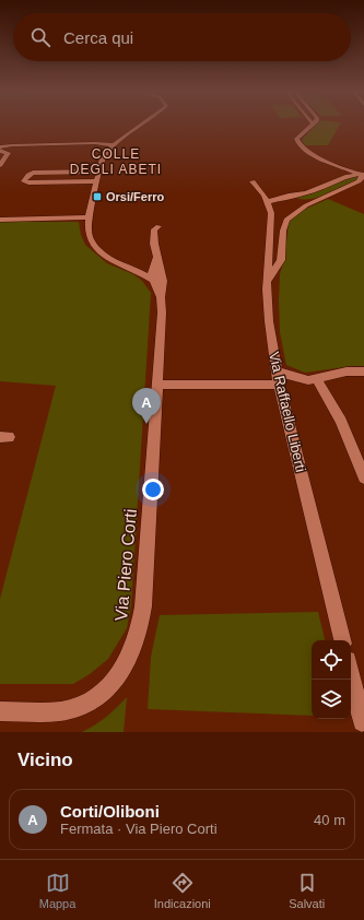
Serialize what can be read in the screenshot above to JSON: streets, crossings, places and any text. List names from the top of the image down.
{
  "streets": {
    "street": ["Via Raffaello Liberti", "Via Piero Corti"]
  },
  "districts": ["COLLE DEGLI ABETI"],
  "places": {
    "transit": ["Orsi/Ferro"]
  },
  "page": {
    "search": "Cerca qui",
    "pins": "A",
    "heading": "Vicino",
    "list": [
      {
        "mark": "A",
        "name": "Corti/Oliboni",
        "note": "Fermata · Via Piero Corti",
        "value": "40 m"
      }
    ],
    "nav": ["Mappa", "Indicazioni", "Salvati"]
  }
}
